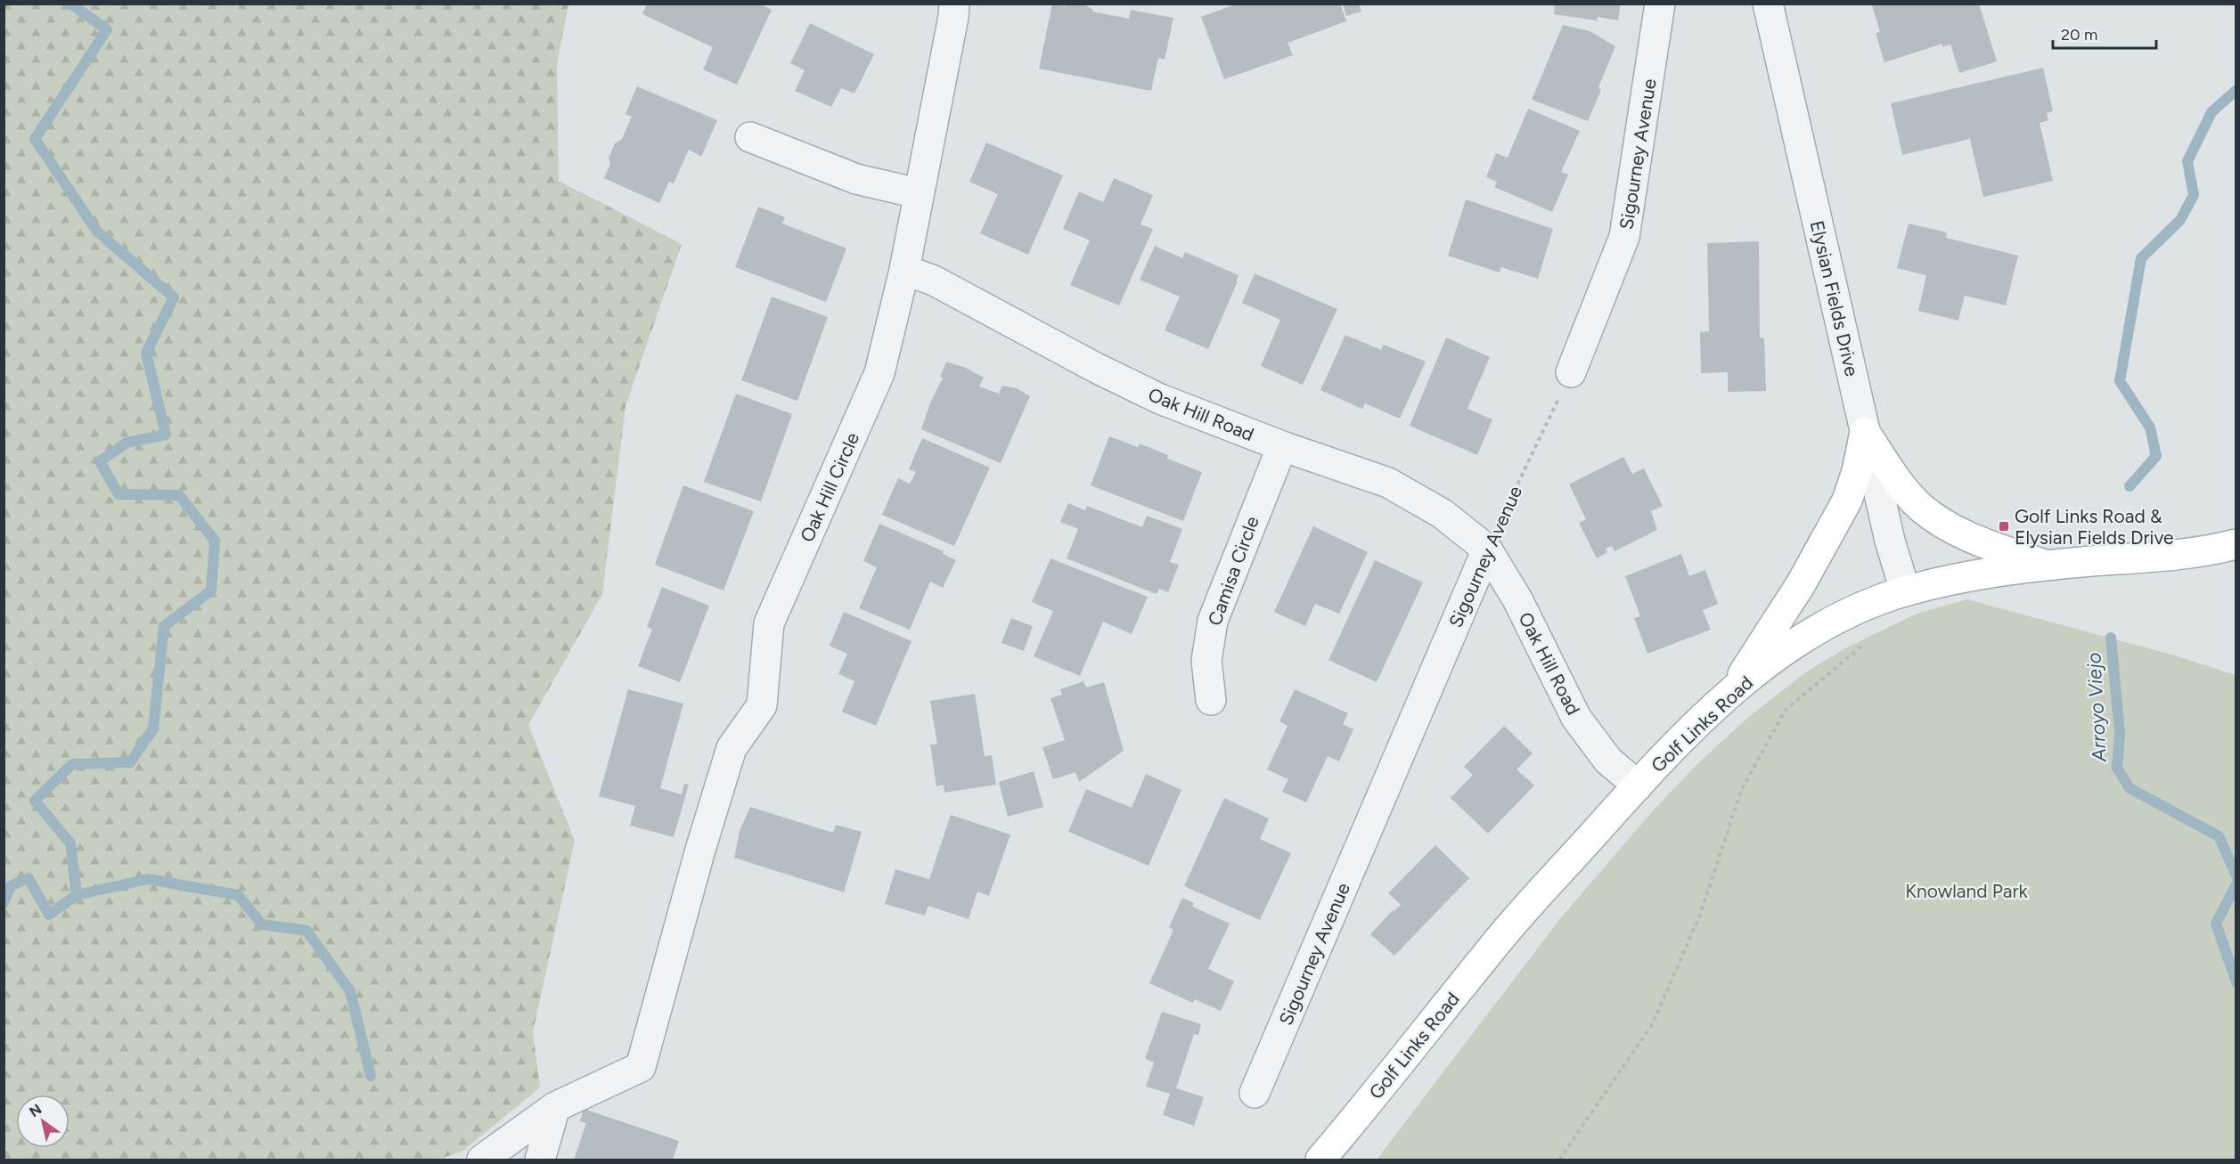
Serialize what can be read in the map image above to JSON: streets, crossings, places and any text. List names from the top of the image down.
{
  "streets": {
    "main road": ["Golf Links Road"],
    "street": [
      "Sigourney Avenue",
      "Elysian Fields Drive",
      "Oak Hill Road",
      "Oak Hill Circle",
      "Camisa Circle"
    ]
  },
  "crossings": [
    ["Sigourney Avenue", "Oak Hill Road"],
    ["Elysian Fields Drive", "Golf Links Road"],
    ["Oak Hill Road", "Oak Hill Circle"],
    ["Oak Hill Road", "Camisa Circle"],
    ["Oak Hill Road", "Golf Links Road"]
  ],
  "water": ["Arroyo Viejo"],
  "parks": ["Knowland Park"],
  "places": {
    "transit": ["Golf Links Road & Elysian Fields Drive"]
  },
  "scale_bar": "20 m",
  "north": "top left"
}
